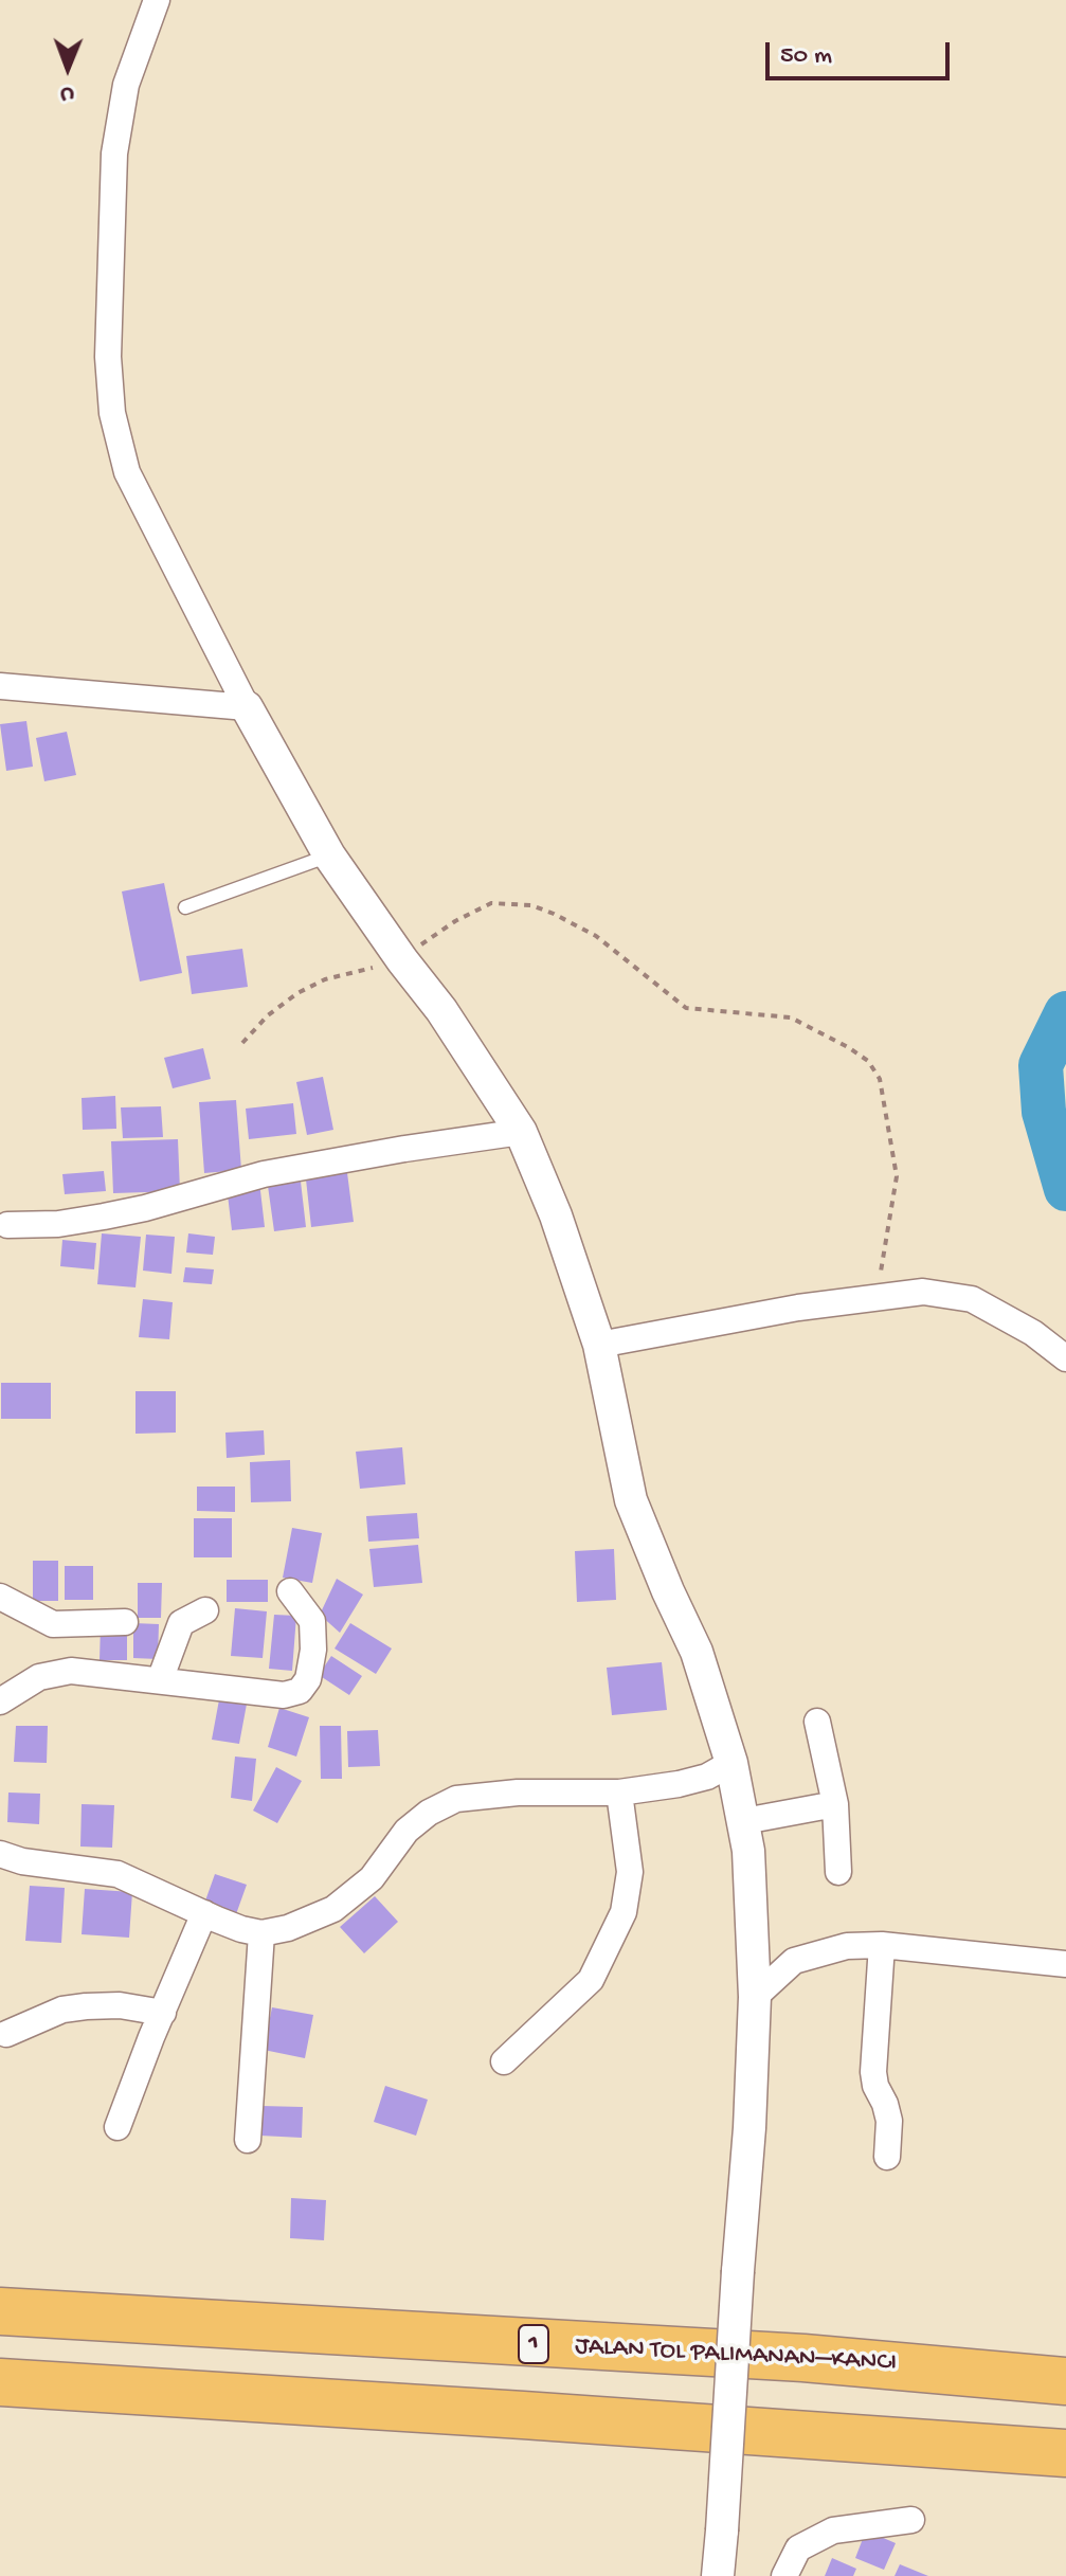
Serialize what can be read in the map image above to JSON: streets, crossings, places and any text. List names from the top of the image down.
{
  "streets": {
    "highway": ["1", "JALAN TOL PALIMANAN–KANCI"]
  },
  "scale_bar": "50 m",
  "north": "bottom"
}
